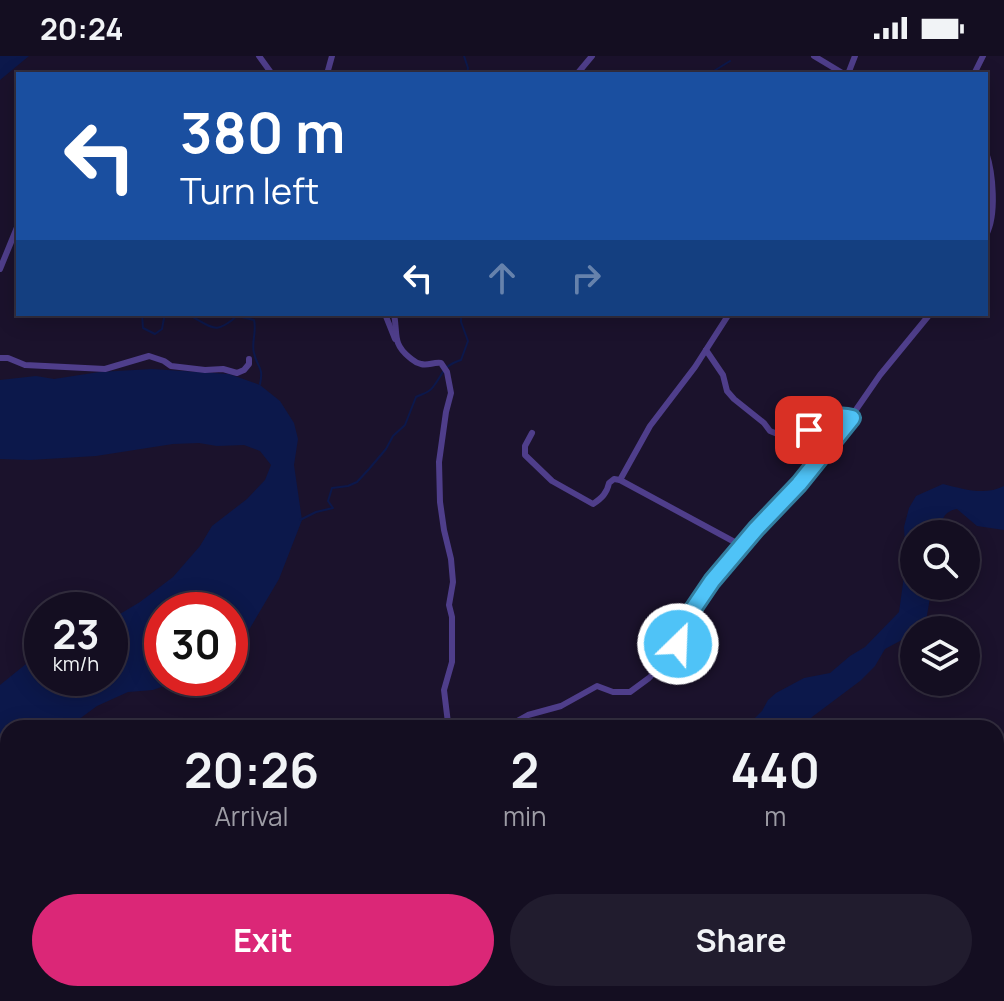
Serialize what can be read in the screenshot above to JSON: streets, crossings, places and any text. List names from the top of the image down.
{
  "page": {
    "status": "20:24",
    "turn": ["380 m", "Turn left"],
    "speed": "23 km/h",
    "limit": "30",
    "eta": [
      "20:26",
      "Arrival",
      "2",
      "min",
      "440",
      "m"
    ],
    "buttons": ["Exit", "Share"]
  }
}
